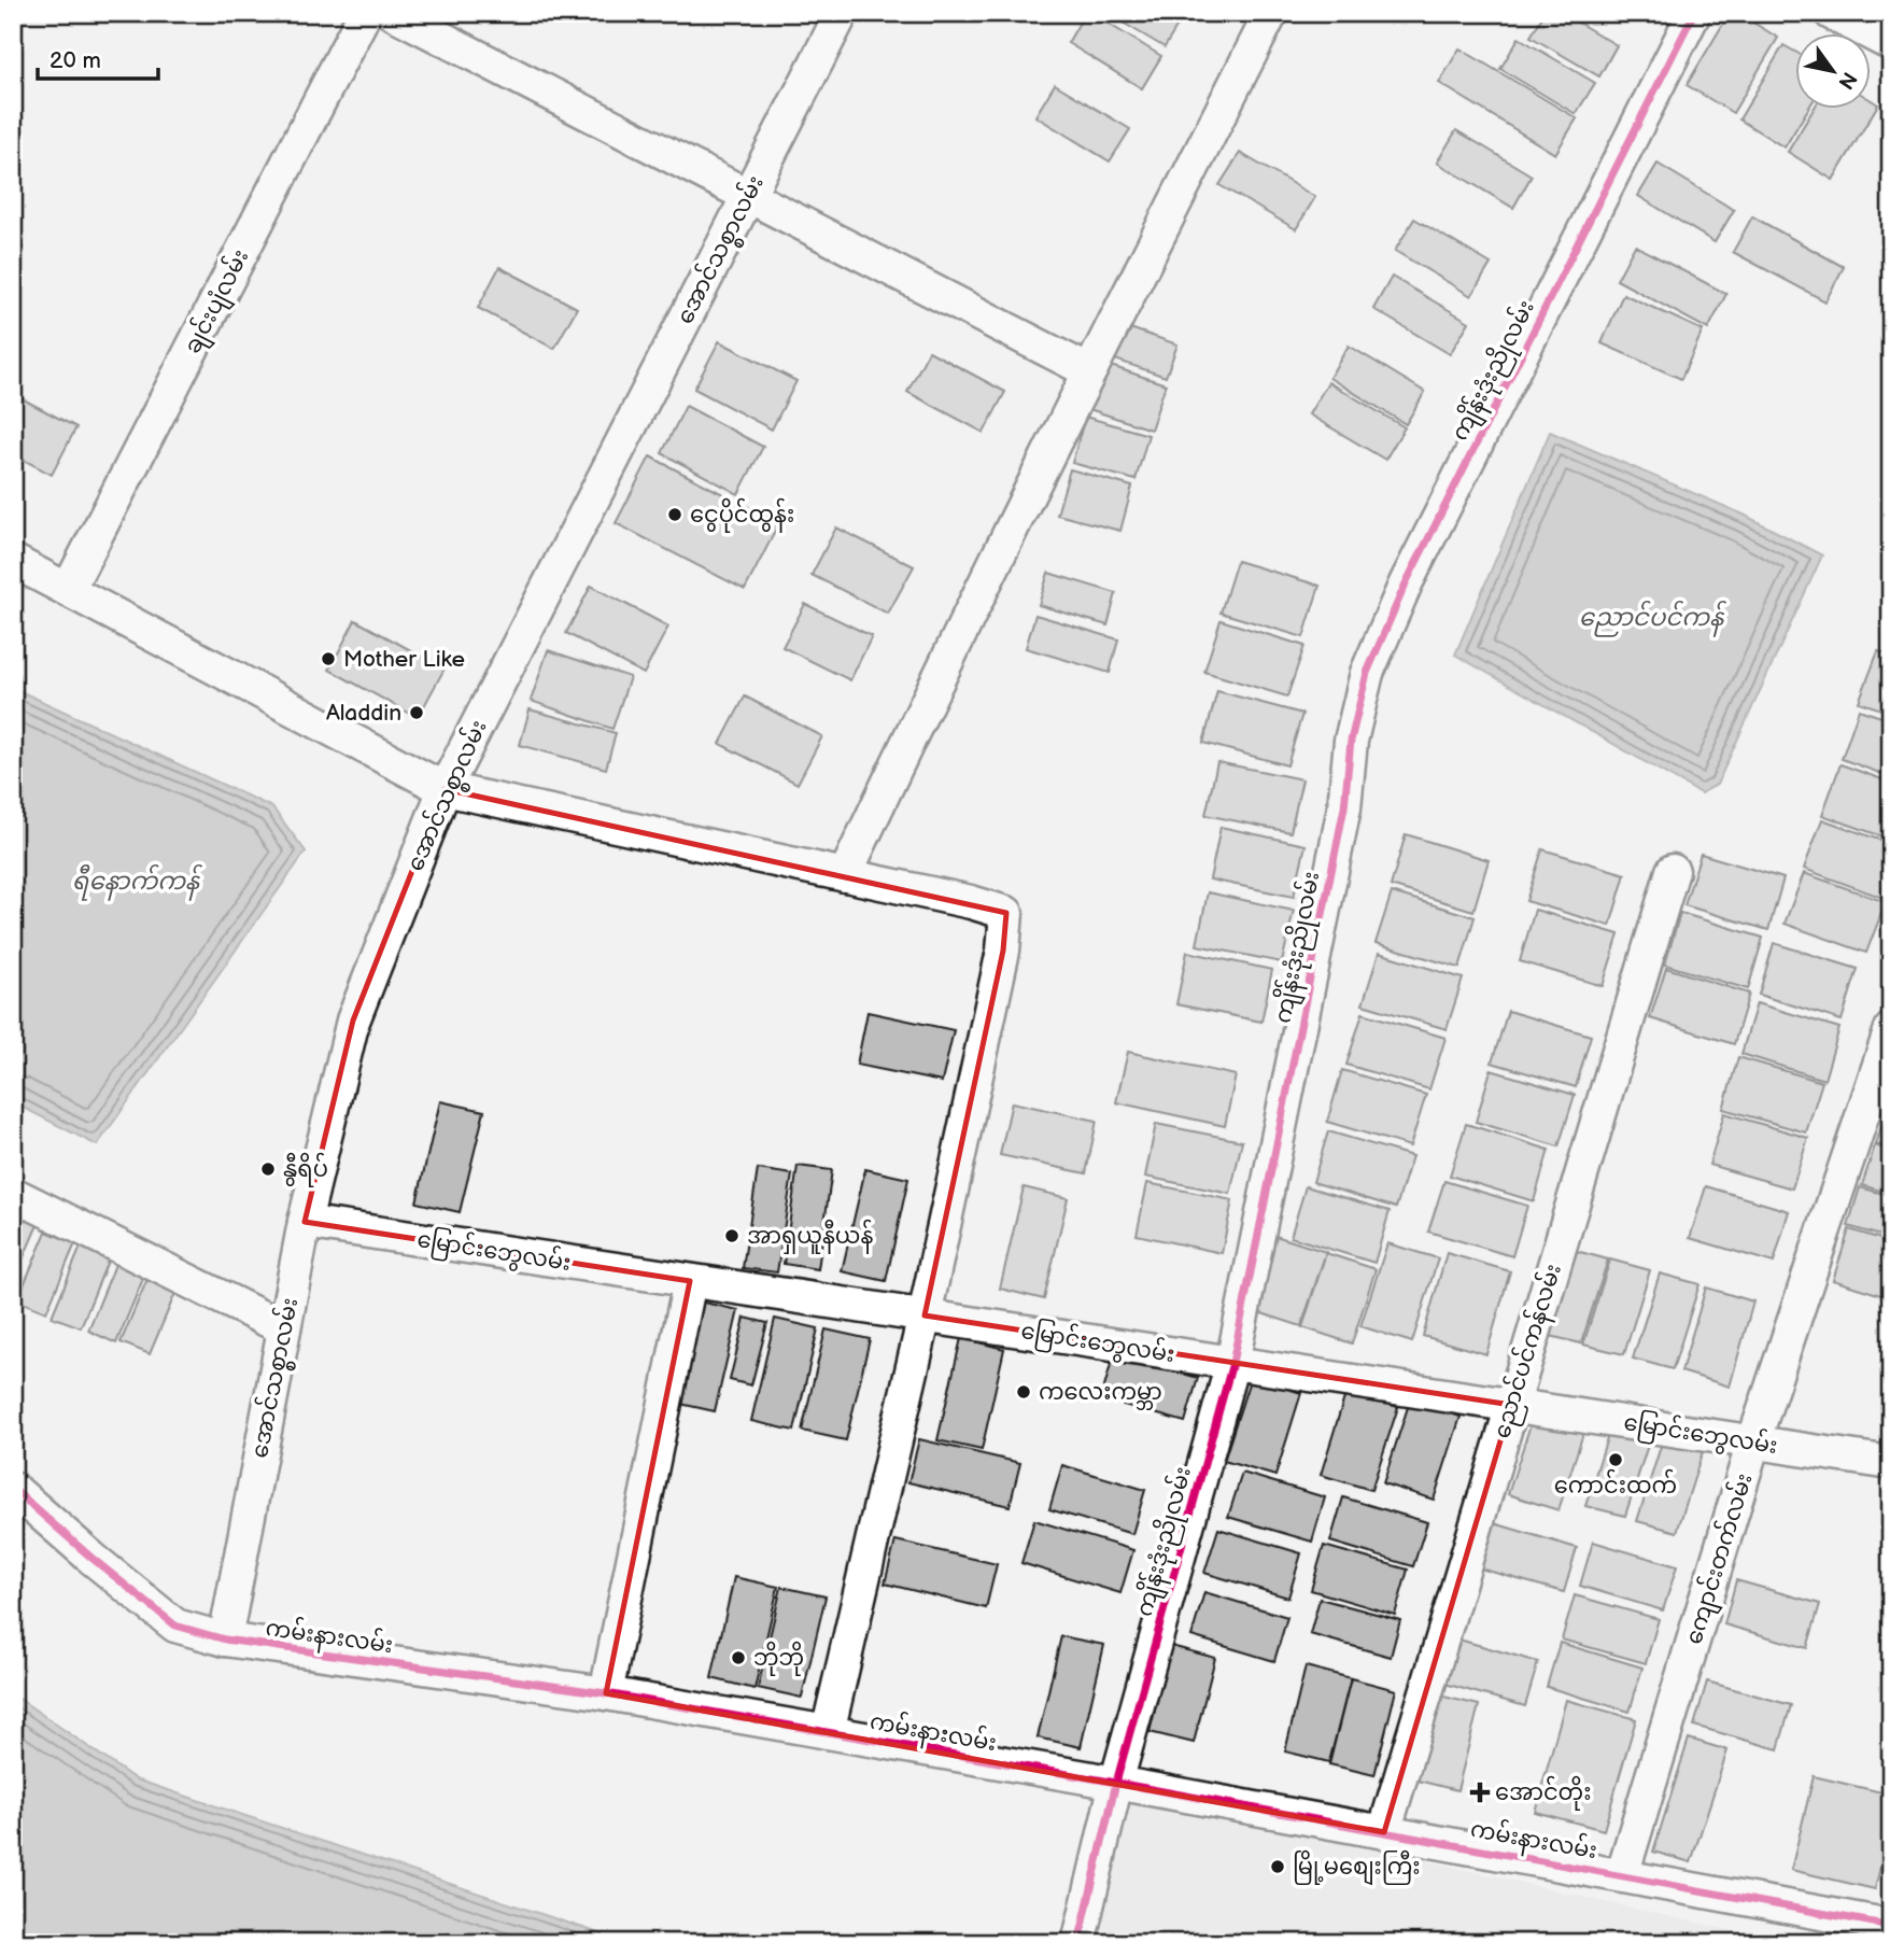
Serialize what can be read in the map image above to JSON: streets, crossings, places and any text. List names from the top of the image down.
{
  "streets": {
    "street": [
      "အောင်သစ္စာလမ်း",
      "ချင်းပျံလမ်း",
      "ကျိန်းဒုံးညိုလမ်း",
      "မြောင်းဘွေလမ်း",
      "ညောင်ပင်ကန်လမ်း",
      "ကျောင်းတက်လမ်း",
      "ကမ်းနားလမ်း"
    ]
  },
  "crossings": [
    ["အောင်သစ္စာလမ်း", "မြောင်းဘွေလမ်း"],
    ["အောင်သစ္စာလမ်း", "ကမ်းနားလမ်း"],
    ["ကျိန်းဒုံးညိုလမ်း", "မြောင်းဘွေလမ်း"],
    ["ကျိန်းဒုံးညိုလမ်း", "ကမ်းနားလမ်း"],
    ["မြောင်းဘွေလမ်း", "ညောင်ပင်ကန်လမ်း"],
    ["မြောင်းဘွေလမ်း", "ကျောင်းတက်လမ်း"],
    ["ညောင်ပင်ကန်လမ်း", "ကမ်းနားလမ်း"],
    ["ကျောင်းတက်လမ်း", "ကမ်းနားလမ်း"]
  ],
  "water": ["ညောင်ပင်ကန်", "ရီနောက်ကန်"],
  "places": {
    "other": [
      "ငွေပိုင်ထွန်း",
      "Mother Like",
      "Aladdin",
      "နွီရိပ်",
      "အာရှယူနီယန်",
      "ကလေးကမ္ဘာ",
      "ကောင်းထက်",
      "ဘိုဘို",
      "မြို့မစျေးကြီး"
    ],
    "health": ["အောင်တိုး"]
  },
  "scale_bar": "20 m",
  "north": "bottom right"
}
